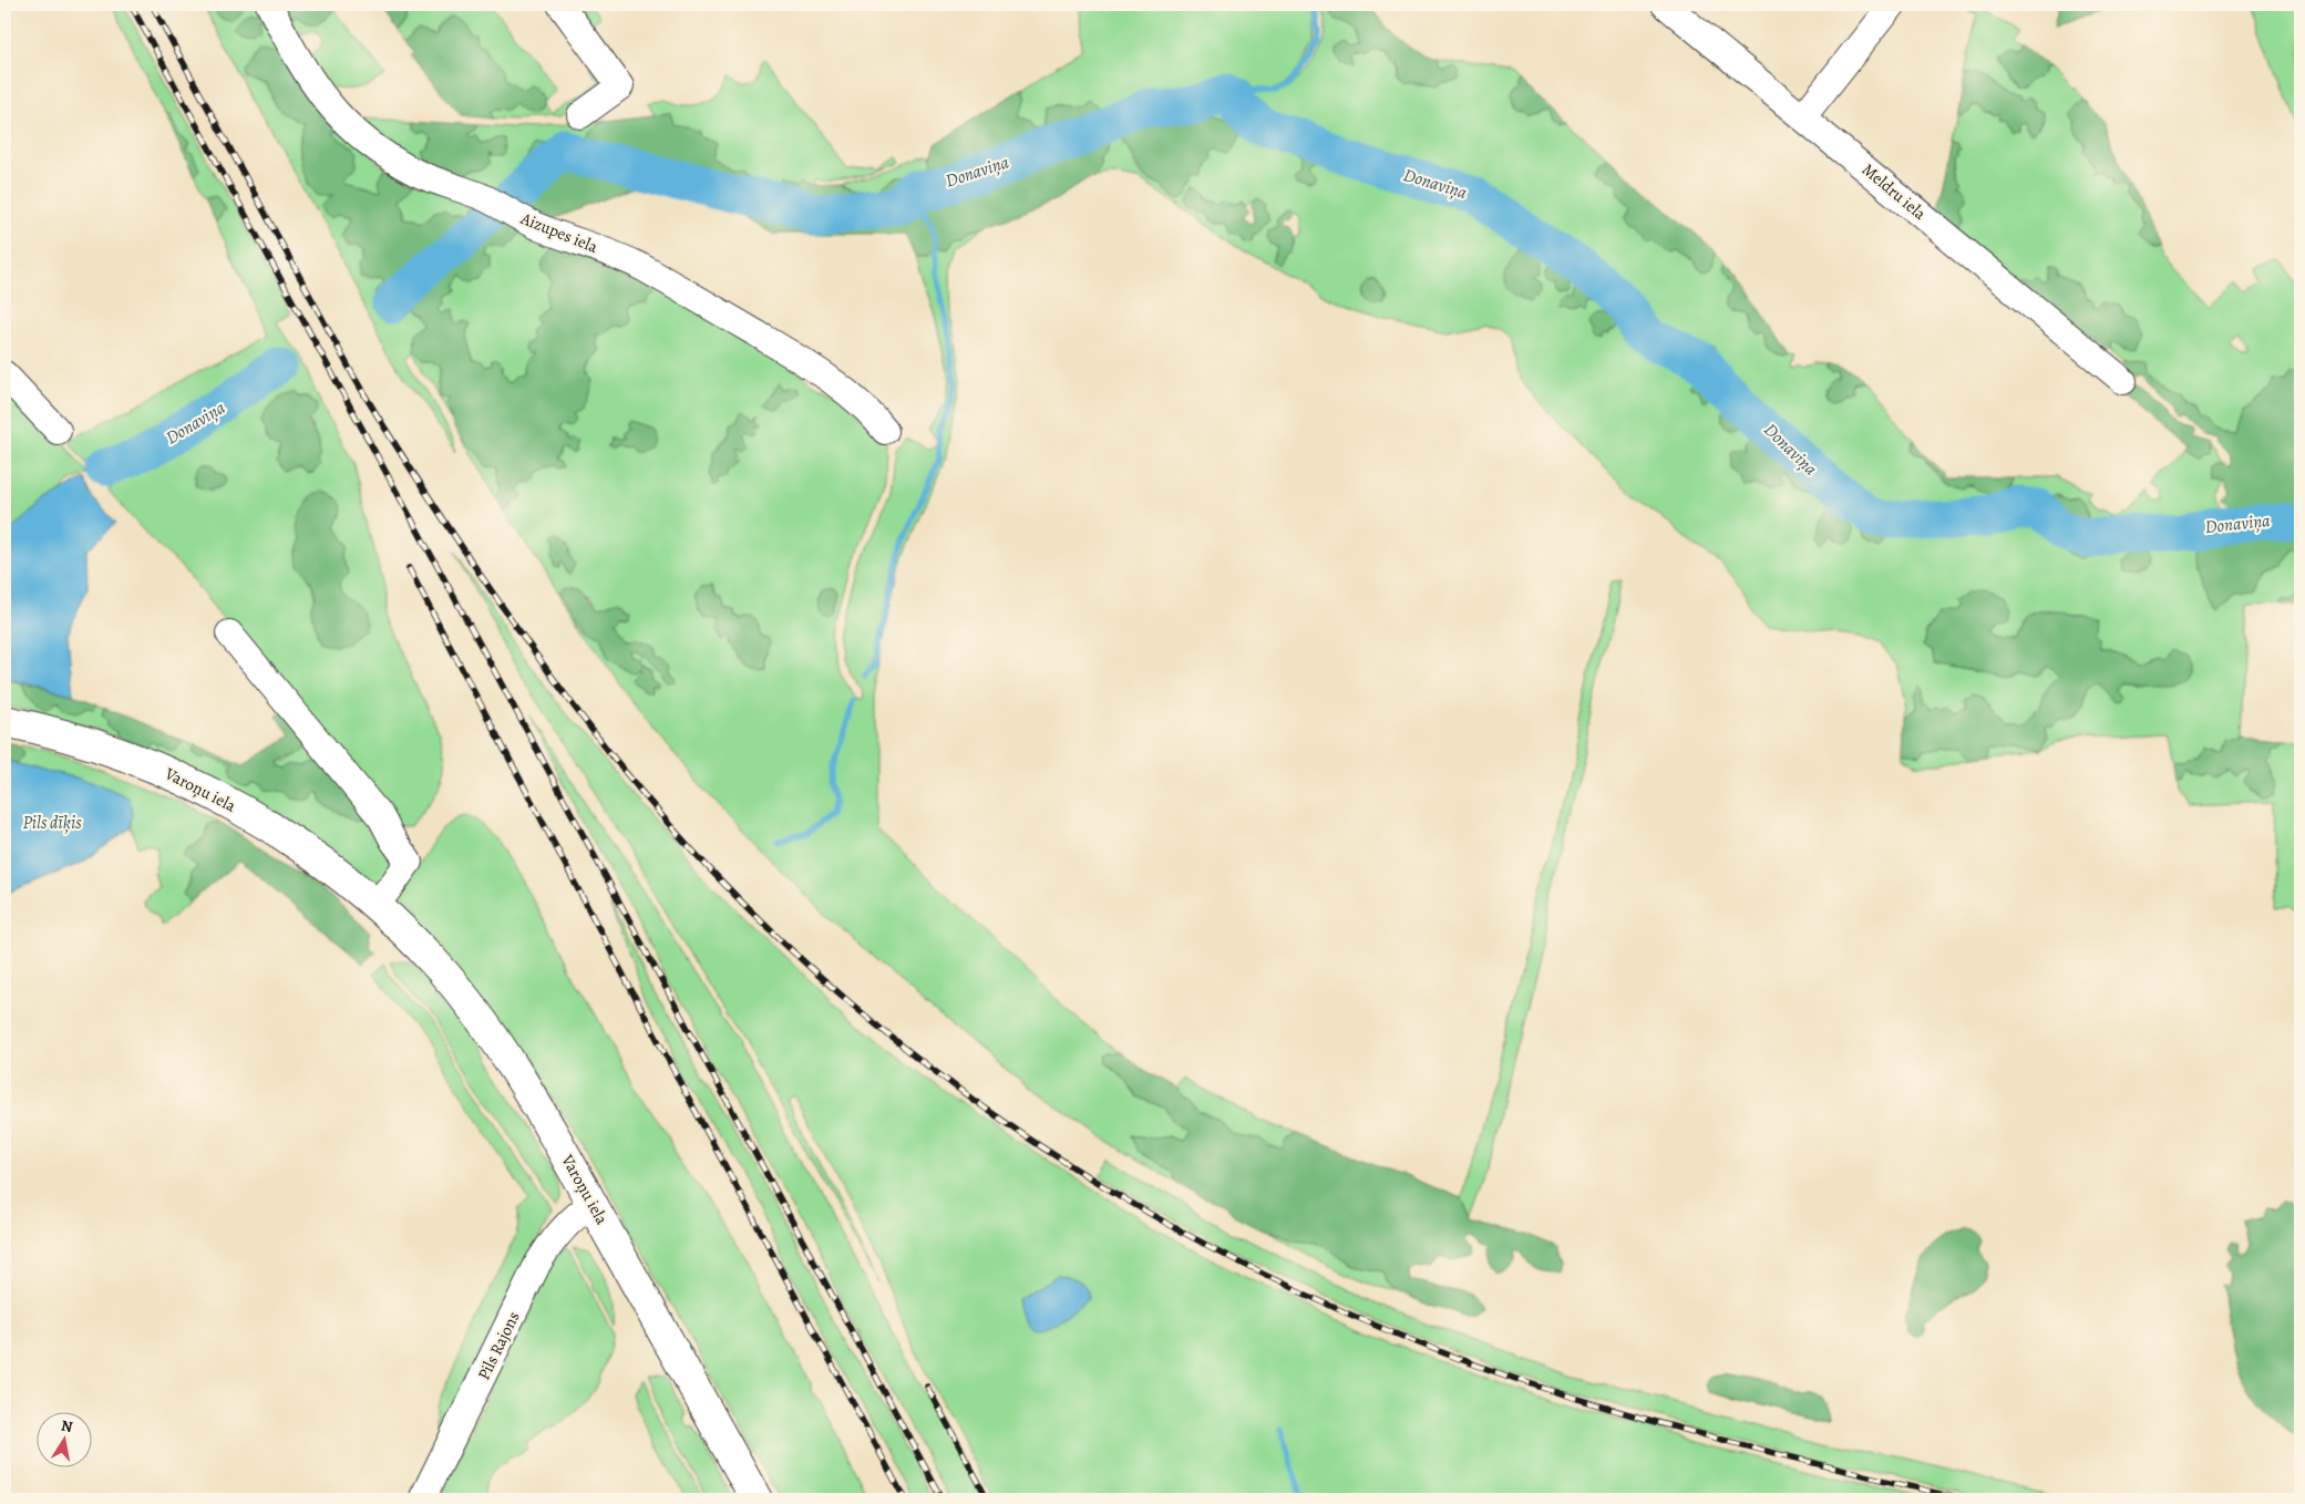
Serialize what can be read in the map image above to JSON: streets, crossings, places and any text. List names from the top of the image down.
{
  "streets": {
    "highway": ["Varoņu iela"],
    "street": ["Meldru iela", "Aizupes iela", "Pils Rajons"]
  },
  "crossings": [
    ["Varoņu iela", "Pils Rajons"]
  ],
  "water": ["Donaviņa", "Pils dīķis"],
  "north": "top"
}
